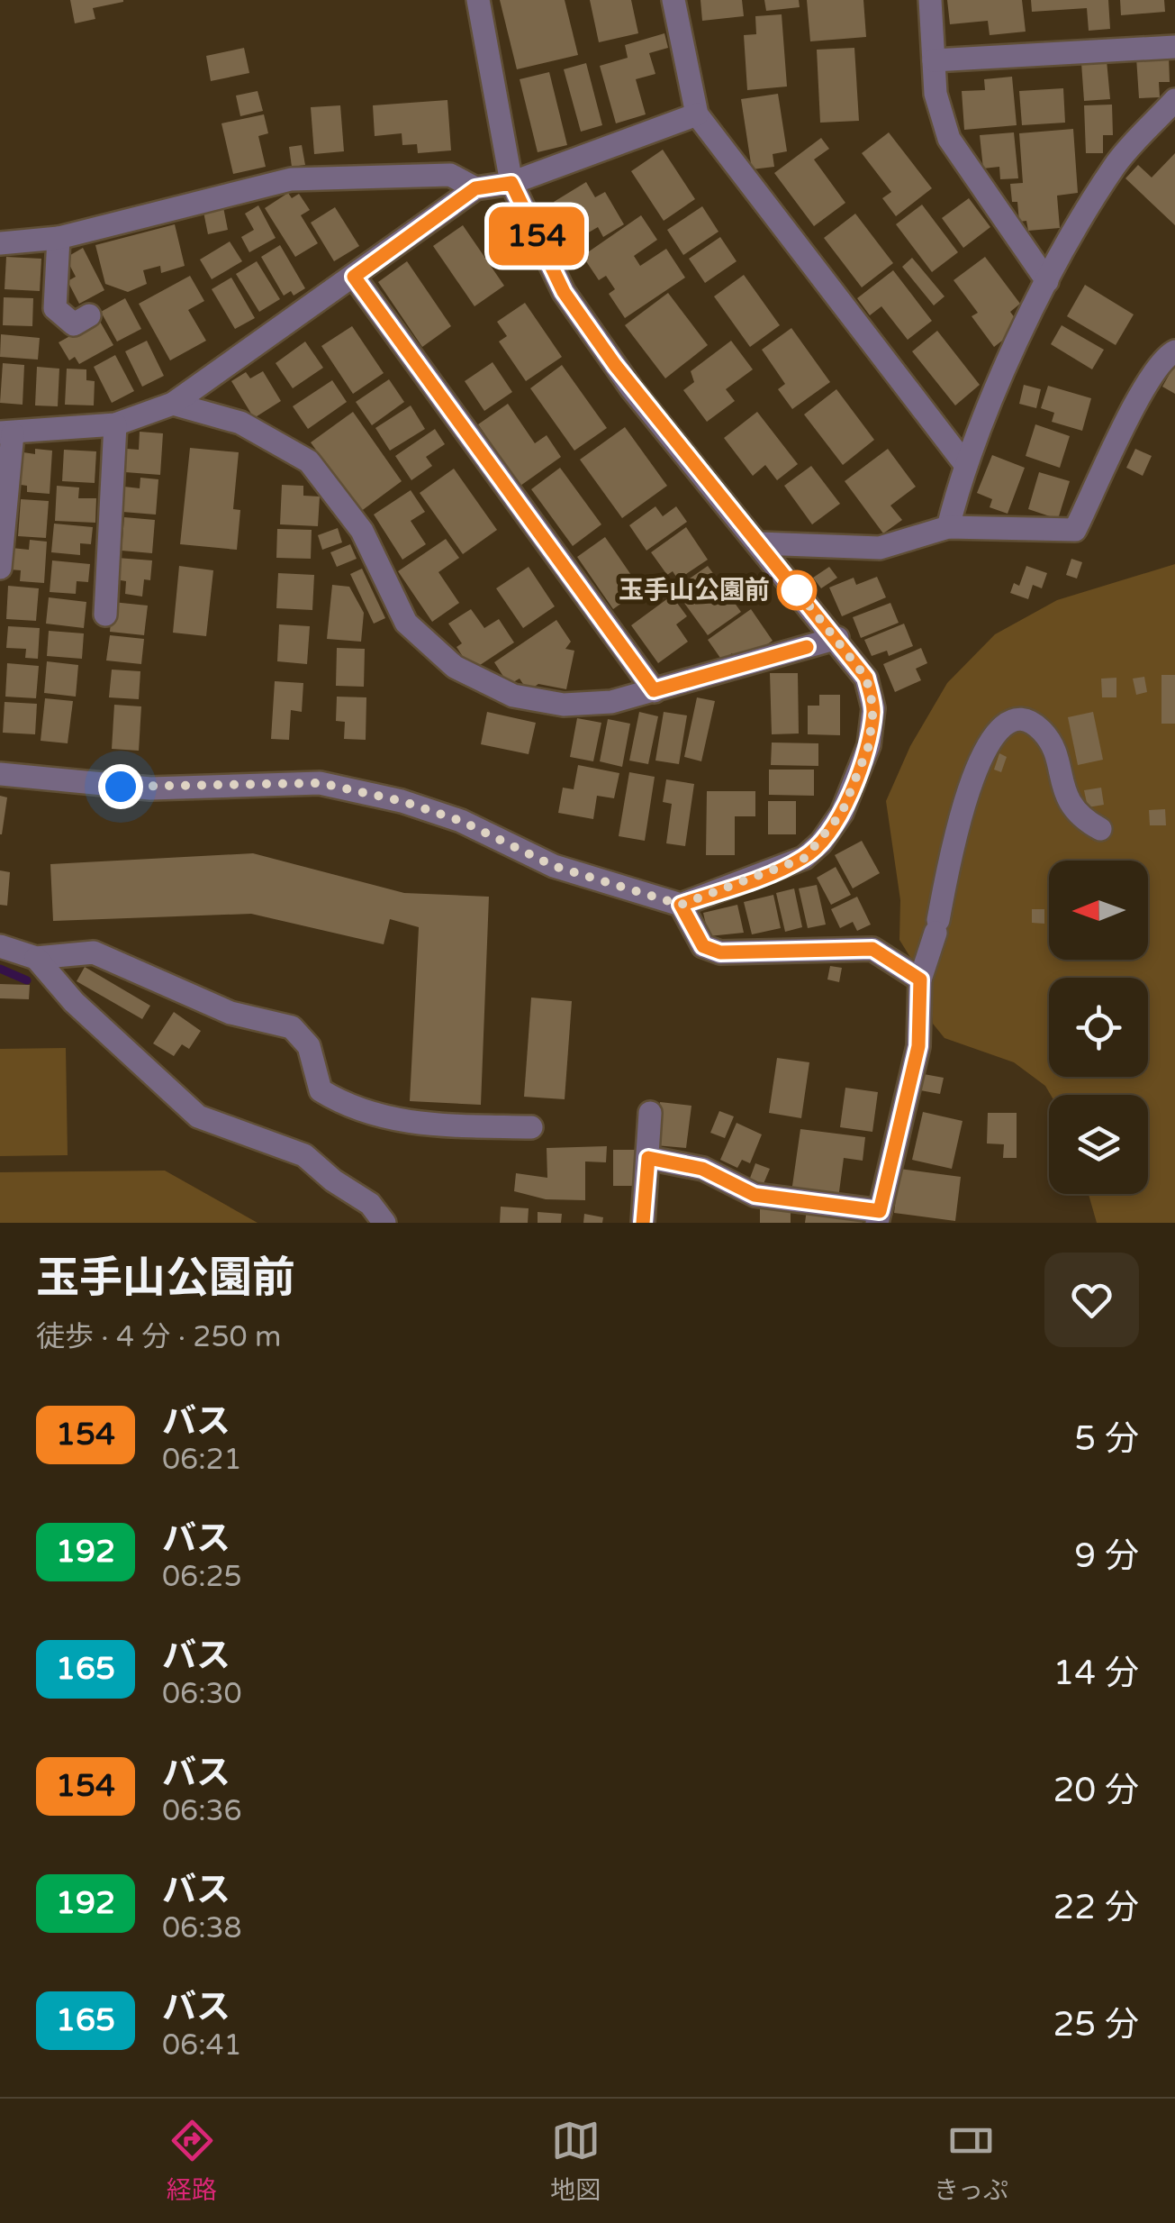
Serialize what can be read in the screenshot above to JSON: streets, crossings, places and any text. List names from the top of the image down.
{
  "places": ["玉手山公園前"],
  "lines": ["bus line 154"],
  "north": "left",
  "page": {
    "on_map": "154",
    "heading": ["玉手山公園前", "徒歩 · 4 分 · 250 m"],
    "list": [
      {
        "mark": "154",
        "name": "バス",
        "note": "06:21",
        "value": "5 分"
      },
      {
        "mark": "192",
        "name": "バス",
        "note": "06:25",
        "value": "9 分"
      },
      {
        "mark": "165",
        "name": "バス",
        "note": "06:30",
        "value": "14 分"
      },
      {
        "mark": "154",
        "name": "バス",
        "note": "06:36",
        "value": "20 分"
      },
      {
        "mark": "192",
        "name": "バス",
        "note": "06:38",
        "value": "22 分"
      },
      {
        "mark": "165",
        "name": "バス",
        "note": "06:41",
        "value": "25 分"
      }
    ],
    "tabs": ["経路", "地図", "きっぷ"]
  }
}
